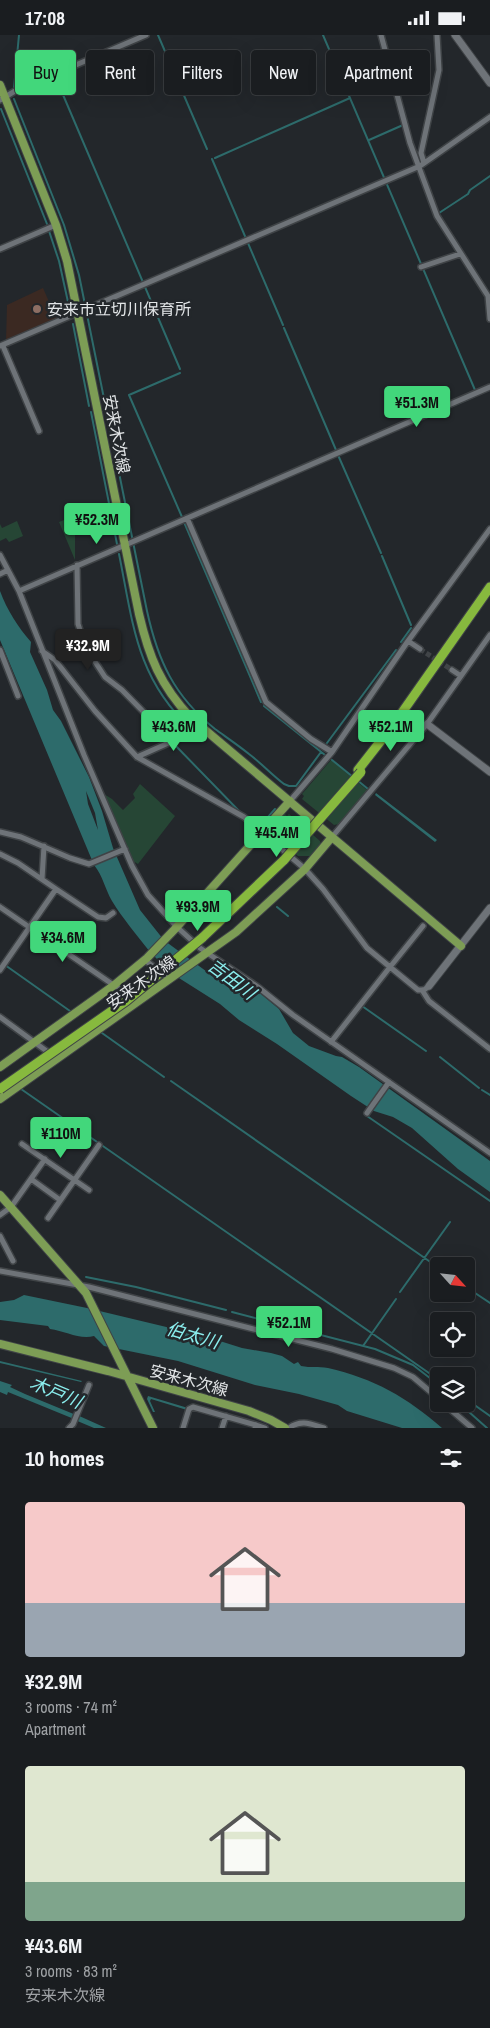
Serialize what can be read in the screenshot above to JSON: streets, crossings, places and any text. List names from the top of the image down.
{
  "streets": {
    "main road": ["安来木次線"]
  },
  "water": ["吉田川", "伯太川", "木戸川"],
  "places": ["安来市立切川保育所"],
  "north": "bottom right",
  "page": {
    "status": "17:08",
    "chip": [
      "Buy",
      "Rent",
      "Filters",
      "New",
      "Apartment"
    ],
    "price": [
      "¥51.3M",
      "¥52.3M",
      "¥32.9M",
      "¥43.6M",
      "¥52.1M",
      "¥45.4M",
      "¥93.9M",
      "¥34.6M",
      "¥110M",
      "¥52.1M"
    ],
    "heading": "10 homes",
    "list": [
      {
        "name": "¥32.9M",
        "note": "3 rooms · 74 m² · Apartment"
      },
      {
        "name": "¥43.6M",
        "note": "3 rooms · 83 m² · 安来木次線"
      }
    ]
  }
}
